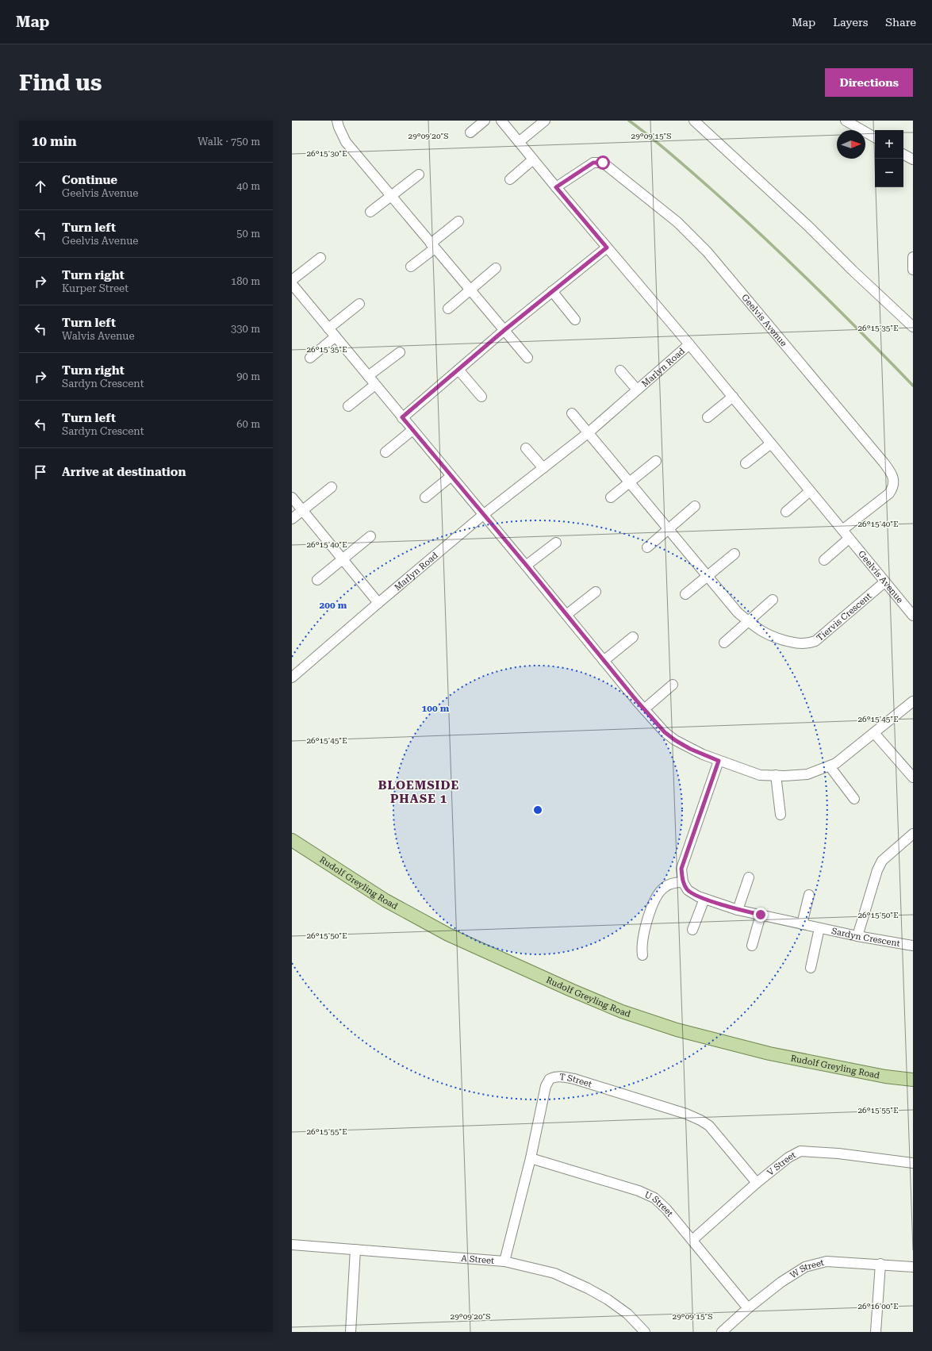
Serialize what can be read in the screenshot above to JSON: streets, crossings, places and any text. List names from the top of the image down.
{
  "streets": {
    "main road": ["Rudolf Greyling Road"],
    "street": [
      "Geelvis Avenue",
      "Marlyn Road",
      "Tiervis Crescent",
      "Sardyn Crescent",
      "T Street",
      "V Street",
      "U Street",
      "A Street",
      "W Street"
    ]
  },
  "crossings": [
    ["Geelvis Avenue", "Marlyn Road"],
    ["Geelvis Avenue", "Tiervis Crescent"],
    ["Marlyn Road", "Tiervis Crescent"],
    ["T Street", "V Street"],
    ["T Street", "U Street"],
    ["T Street", "A Street"],
    ["V Street", "U Street"],
    ["U Street", "W Street"]
  ],
  "districts": ["BLOEMSIDE PHASE 1"],
  "north": "right",
  "page": {
    "header": "Map",
    "nav": ["Map", "Layers", "Share"],
    "buttons": "Directions",
    "title": "Find us",
    "heading": ["10 min", "Walk · 750 m"],
    "map_buttons": ["+", "−"],
    "list": [
      ["Continue", "Geelvis Avenue", "40 m"],
      ["Turn left", "Geelvis Avenue", "50 m"],
      ["Turn right", "Kurper Street", "180 m"],
      ["Turn left", "Walvis Avenue", "330 m"],
      ["Turn right", "Sardyn Crescent", "90 m"],
      ["Turn left", "Sardyn Crescent", "60 m"],
      "Arrive at destination"
    ]
  },
  "coordinates": [
    "29°09'20\"S",
    "29°09'15\"S",
    "26°15'30\"E",
    "26°15'35\"E",
    "26°15'40\"E",
    "26°15'45\"E",
    "26°15'50\"E",
    "26°15'55\"E",
    "26°16'00\"E"
  ],
  "rings": ["200 m", "100 m"]
}
